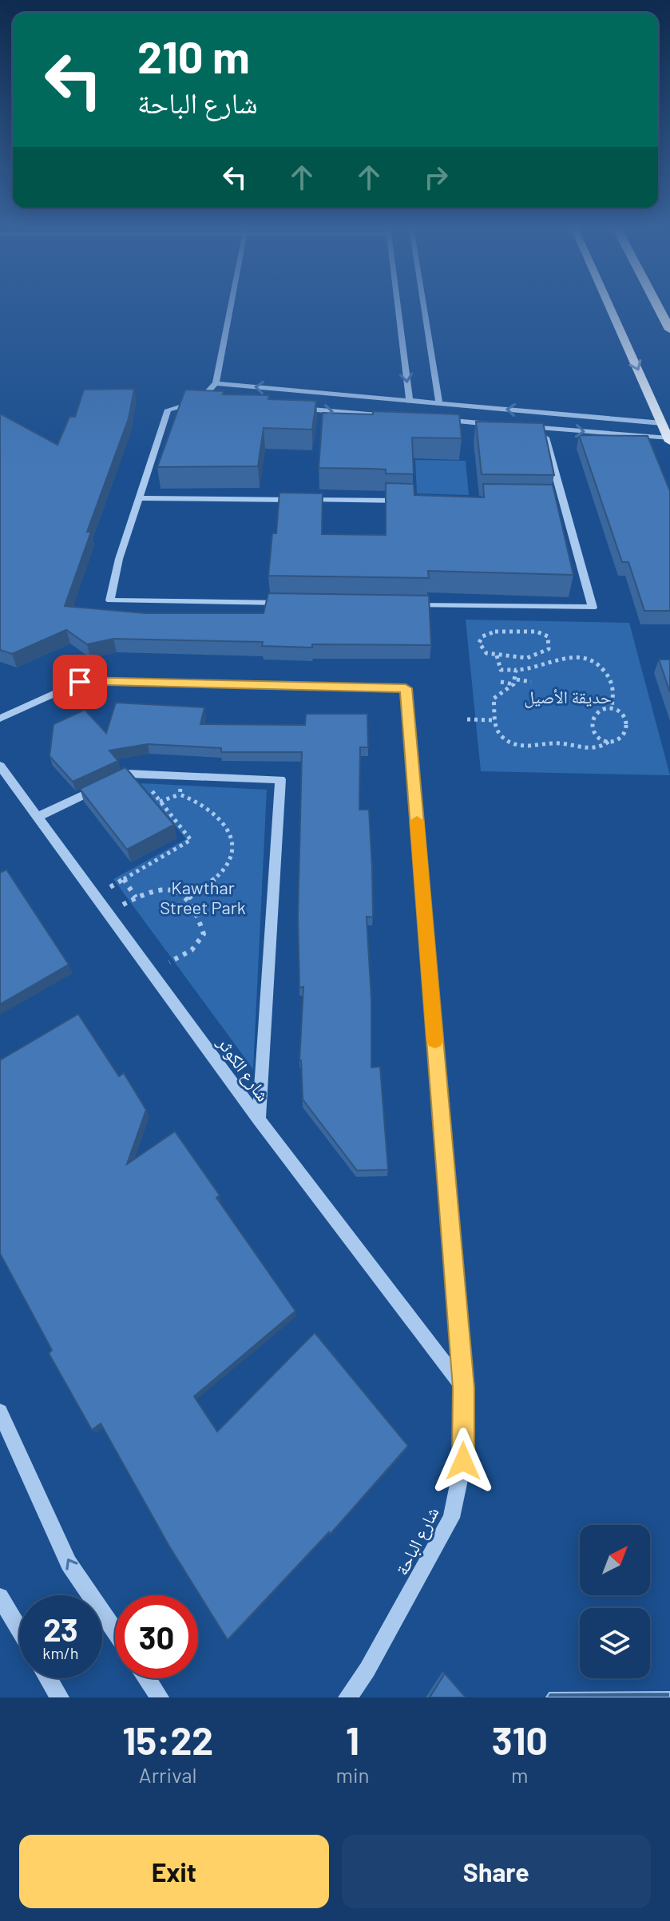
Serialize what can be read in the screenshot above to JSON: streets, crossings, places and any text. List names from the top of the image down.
{
  "streets": {
    "street": ["شارع الكوثر", "شارع الباحة"]
  },
  "crossings": [
    ["شارع الكوثر", "شارع الباحة"]
  ],
  "parks": ["حديقة الأصيل", "Kawthar Street Park"],
  "north": "top right",
  "page": {
    "turn": ["210 m", "شارع الباحة"],
    "speed": "23 km/h",
    "limit": "30",
    "eta": [
      "15:22",
      "Arrival",
      "1",
      "min",
      "310",
      "m"
    ],
    "buttons": ["Exit", "Share"]
  }
}
